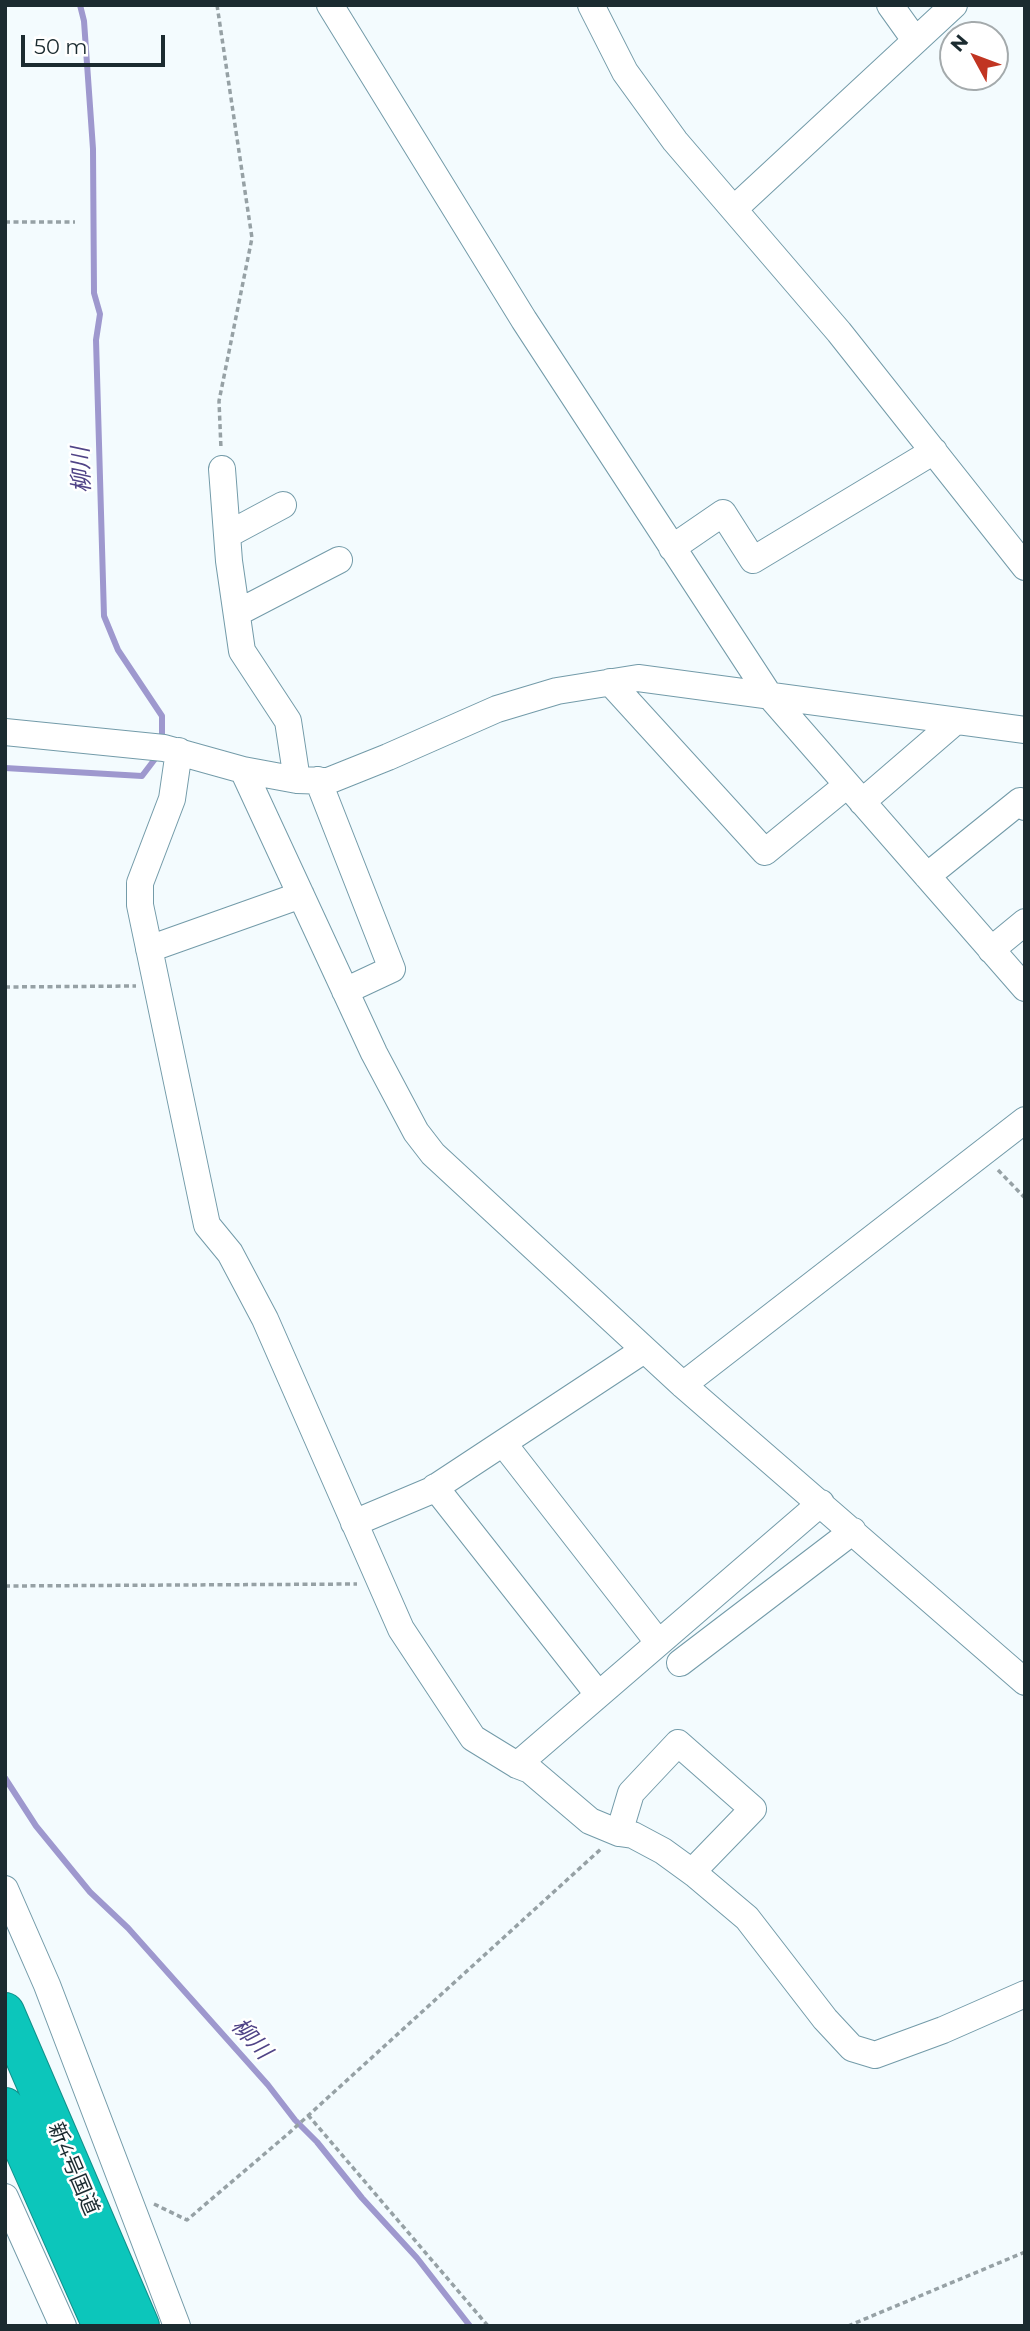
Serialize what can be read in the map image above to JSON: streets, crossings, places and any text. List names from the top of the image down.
{
  "streets": {
    "highway": ["新4号国道"]
  },
  "water": ["柳川"],
  "scale_bar": "50 m",
  "north": "top left"
}
